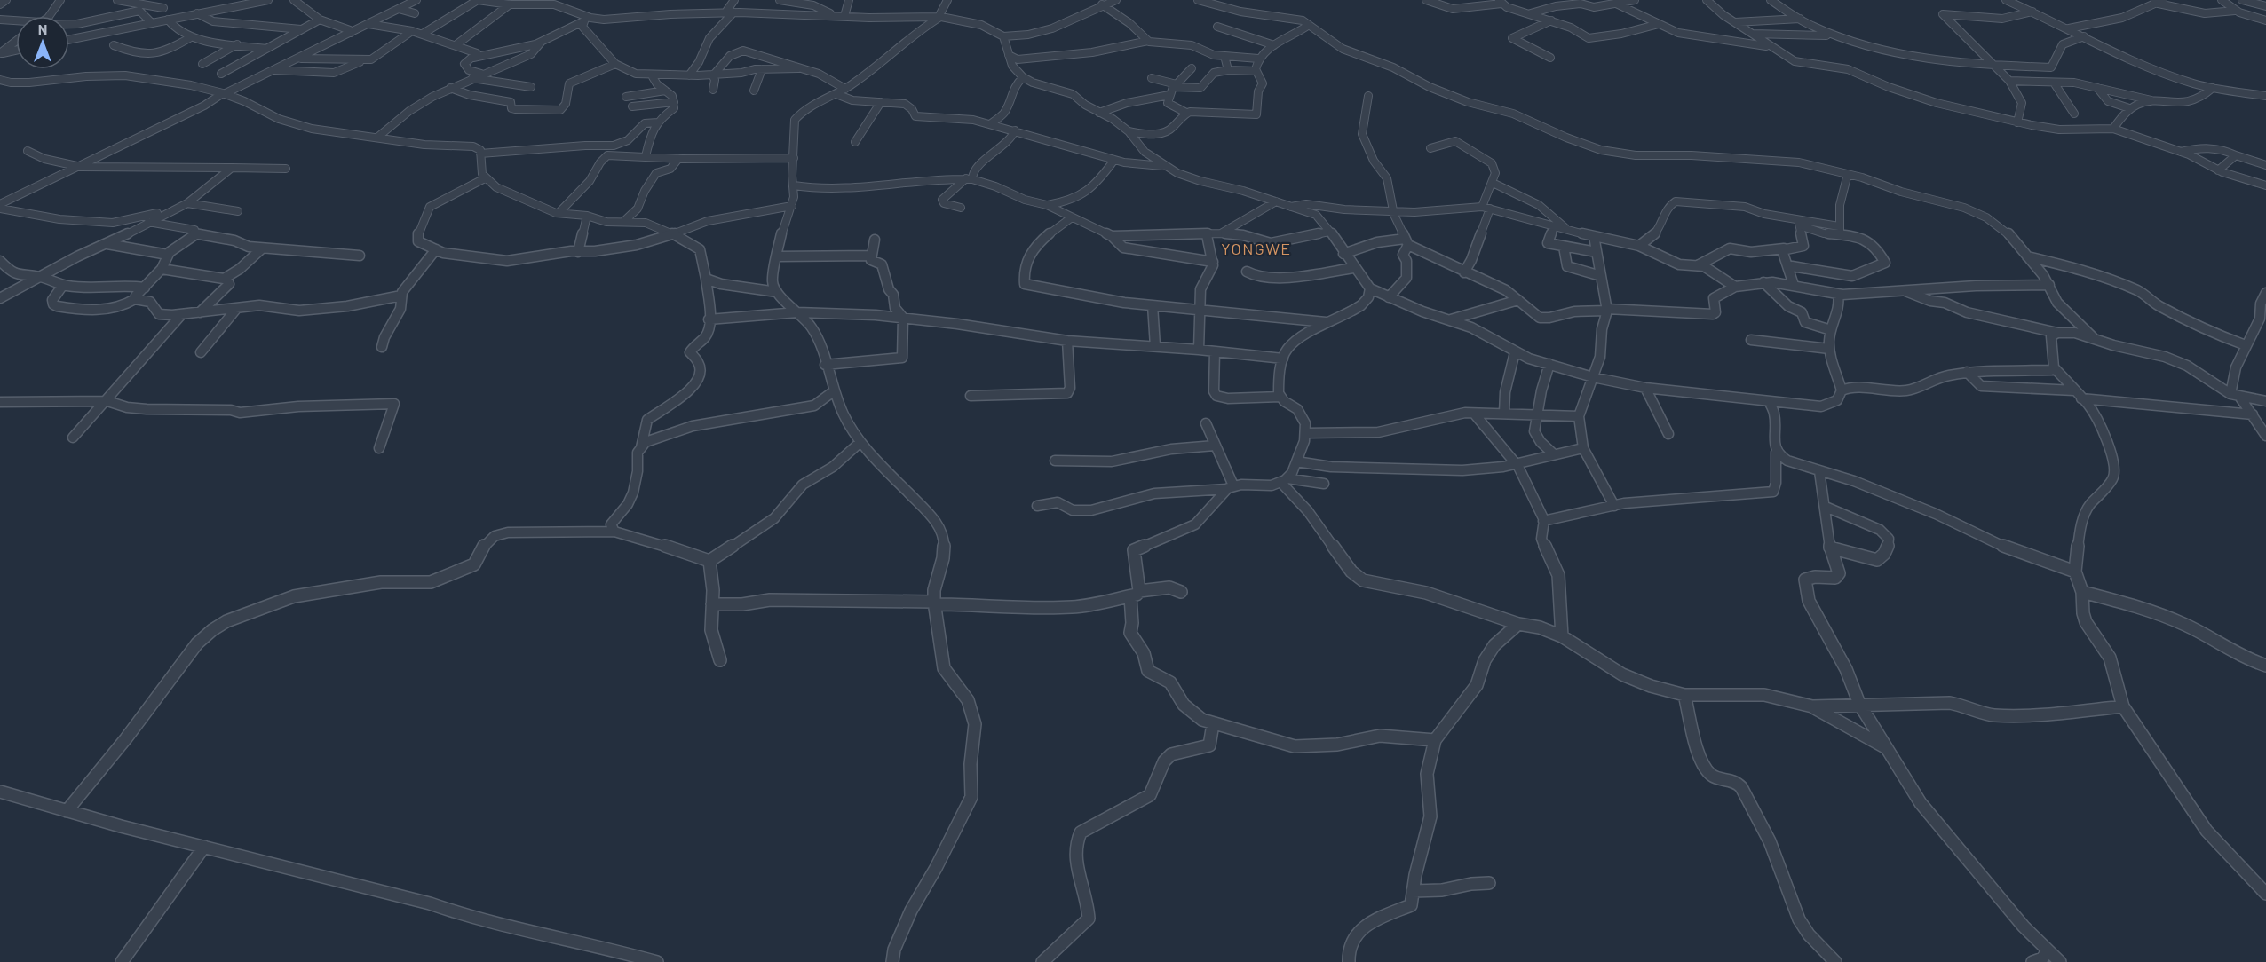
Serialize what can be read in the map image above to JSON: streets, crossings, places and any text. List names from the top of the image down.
{
  "districts": ["YONGWE"],
  "north": "top"
}
